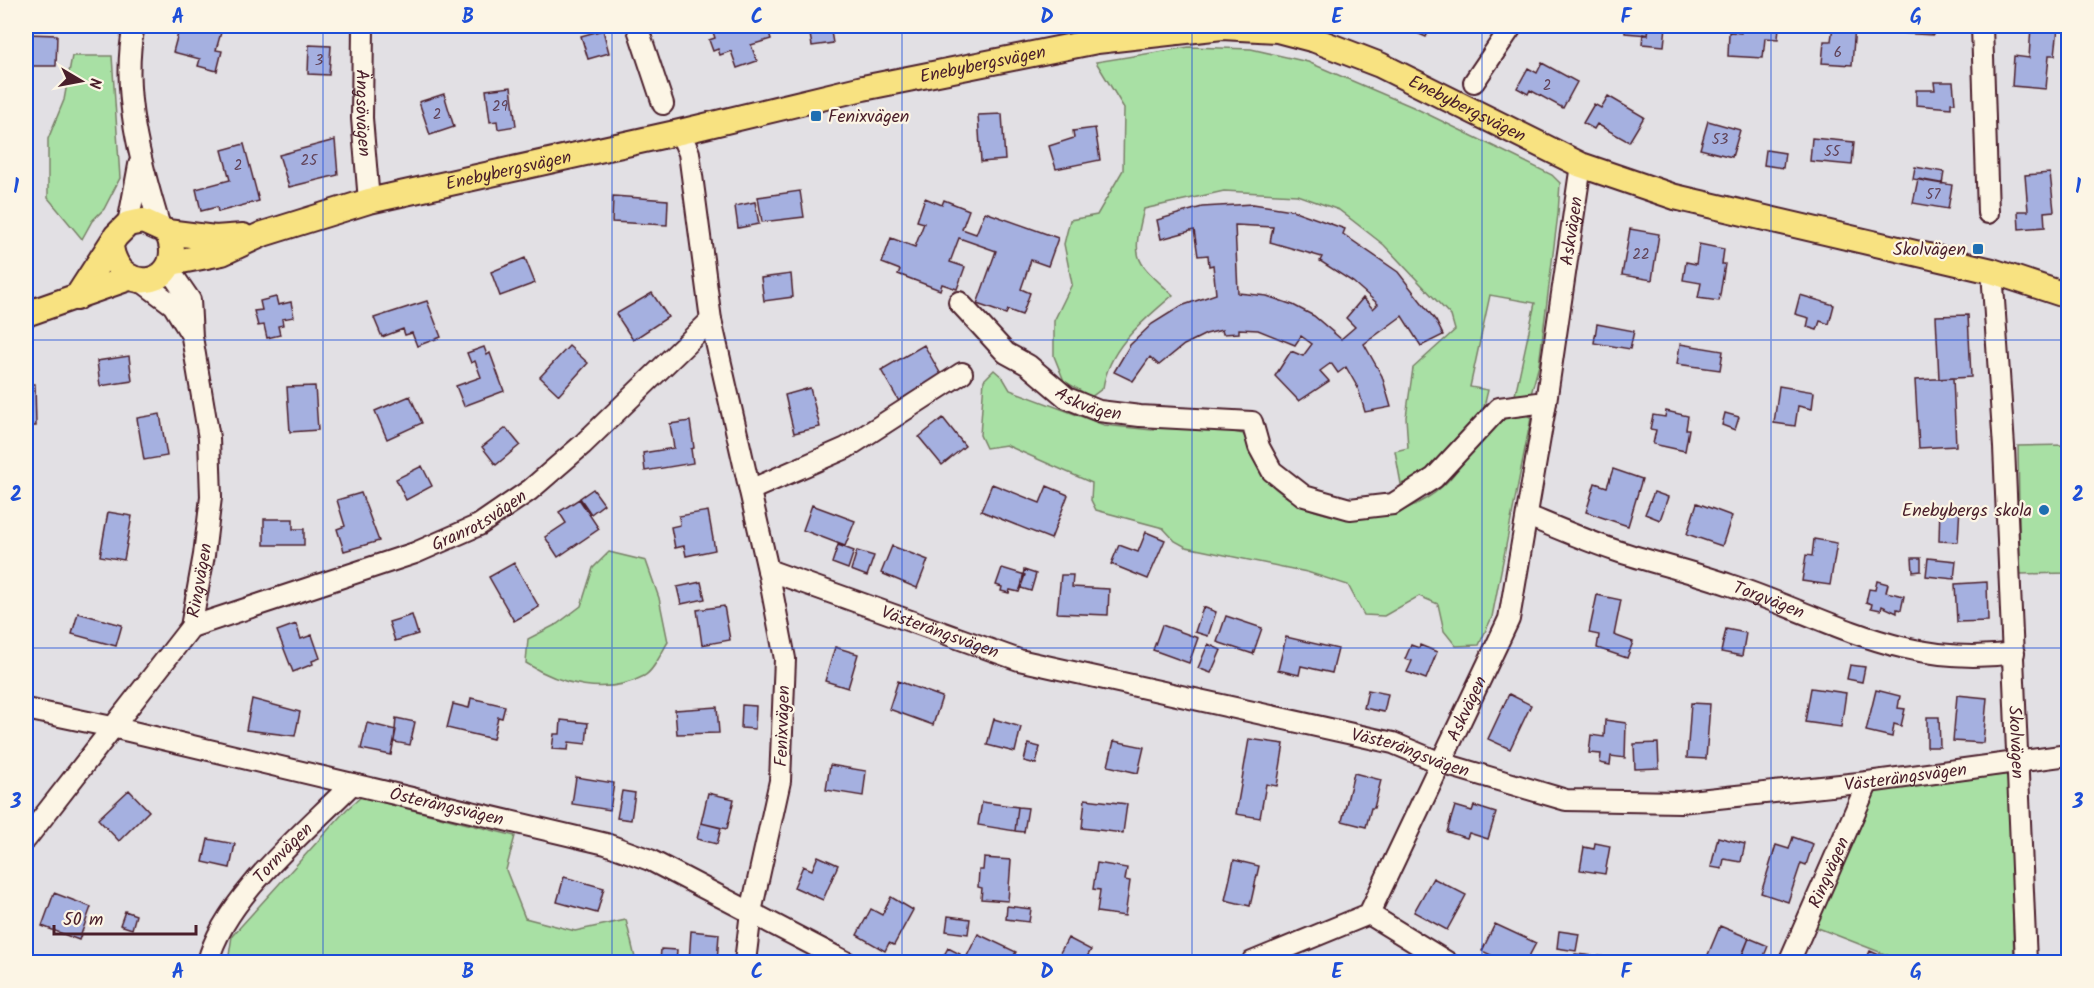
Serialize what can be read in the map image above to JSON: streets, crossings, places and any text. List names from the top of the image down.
{
  "streets": {
    "main road": ["Enebybergsvägen"],
    "street": [
      "Ängsövägen",
      "Askvägen",
      "Granrotsvägen",
      "Ringvägen",
      "Torgvägen",
      "Västerängsvägen",
      "Fenixvägen",
      "Skolvägen",
      "Österängsvägen",
      "Tornvägen"
    ]
  },
  "crossings": [
    ["Enebybergsvägen", "Ängsövägen"],
    ["Enebybergsvägen", "Askvägen"],
    ["Enebybergsvägen", "Ringvägen"],
    ["Enebybergsvägen", "Fenixvägen"],
    ["Enebybergsvägen", "Skolvägen"],
    ["Askvägen", "Torgvägen"],
    ["Askvägen", "Västerängsvägen"],
    ["Granrotsvägen", "Ringvägen"],
    ["Granrotsvägen", "Fenixvägen"],
    ["Ringvägen", "Västerängsvägen"],
    ["Ringvägen", "Österängsvägen"],
    ["Torgvägen", "Skolvägen"],
    ["Västerängsvägen", "Fenixvägen"],
    ["Västerängsvägen", "Skolvägen"],
    ["Fenixvägen", "Österängsvägen"],
    ["Österängsvägen", "Tornvägen"]
  ],
  "places": {
    "transit": ["Fenixvägen", "Skolvägen"],
    "other": ["Enebybergs skola"]
  },
  "house_numbers": [
    "6",
    "3",
    "2",
    "29",
    "2",
    "53",
    "55",
    "25",
    "2",
    "57",
    "22"
  ],
  "scale_bar": "50 m",
  "north": "right",
  "grid": {
    "columns": [
      "A",
      "B",
      "C",
      "D",
      "E",
      "F",
      "G"
    ],
    "rows": ["1", "2", "3"]
  }
}
